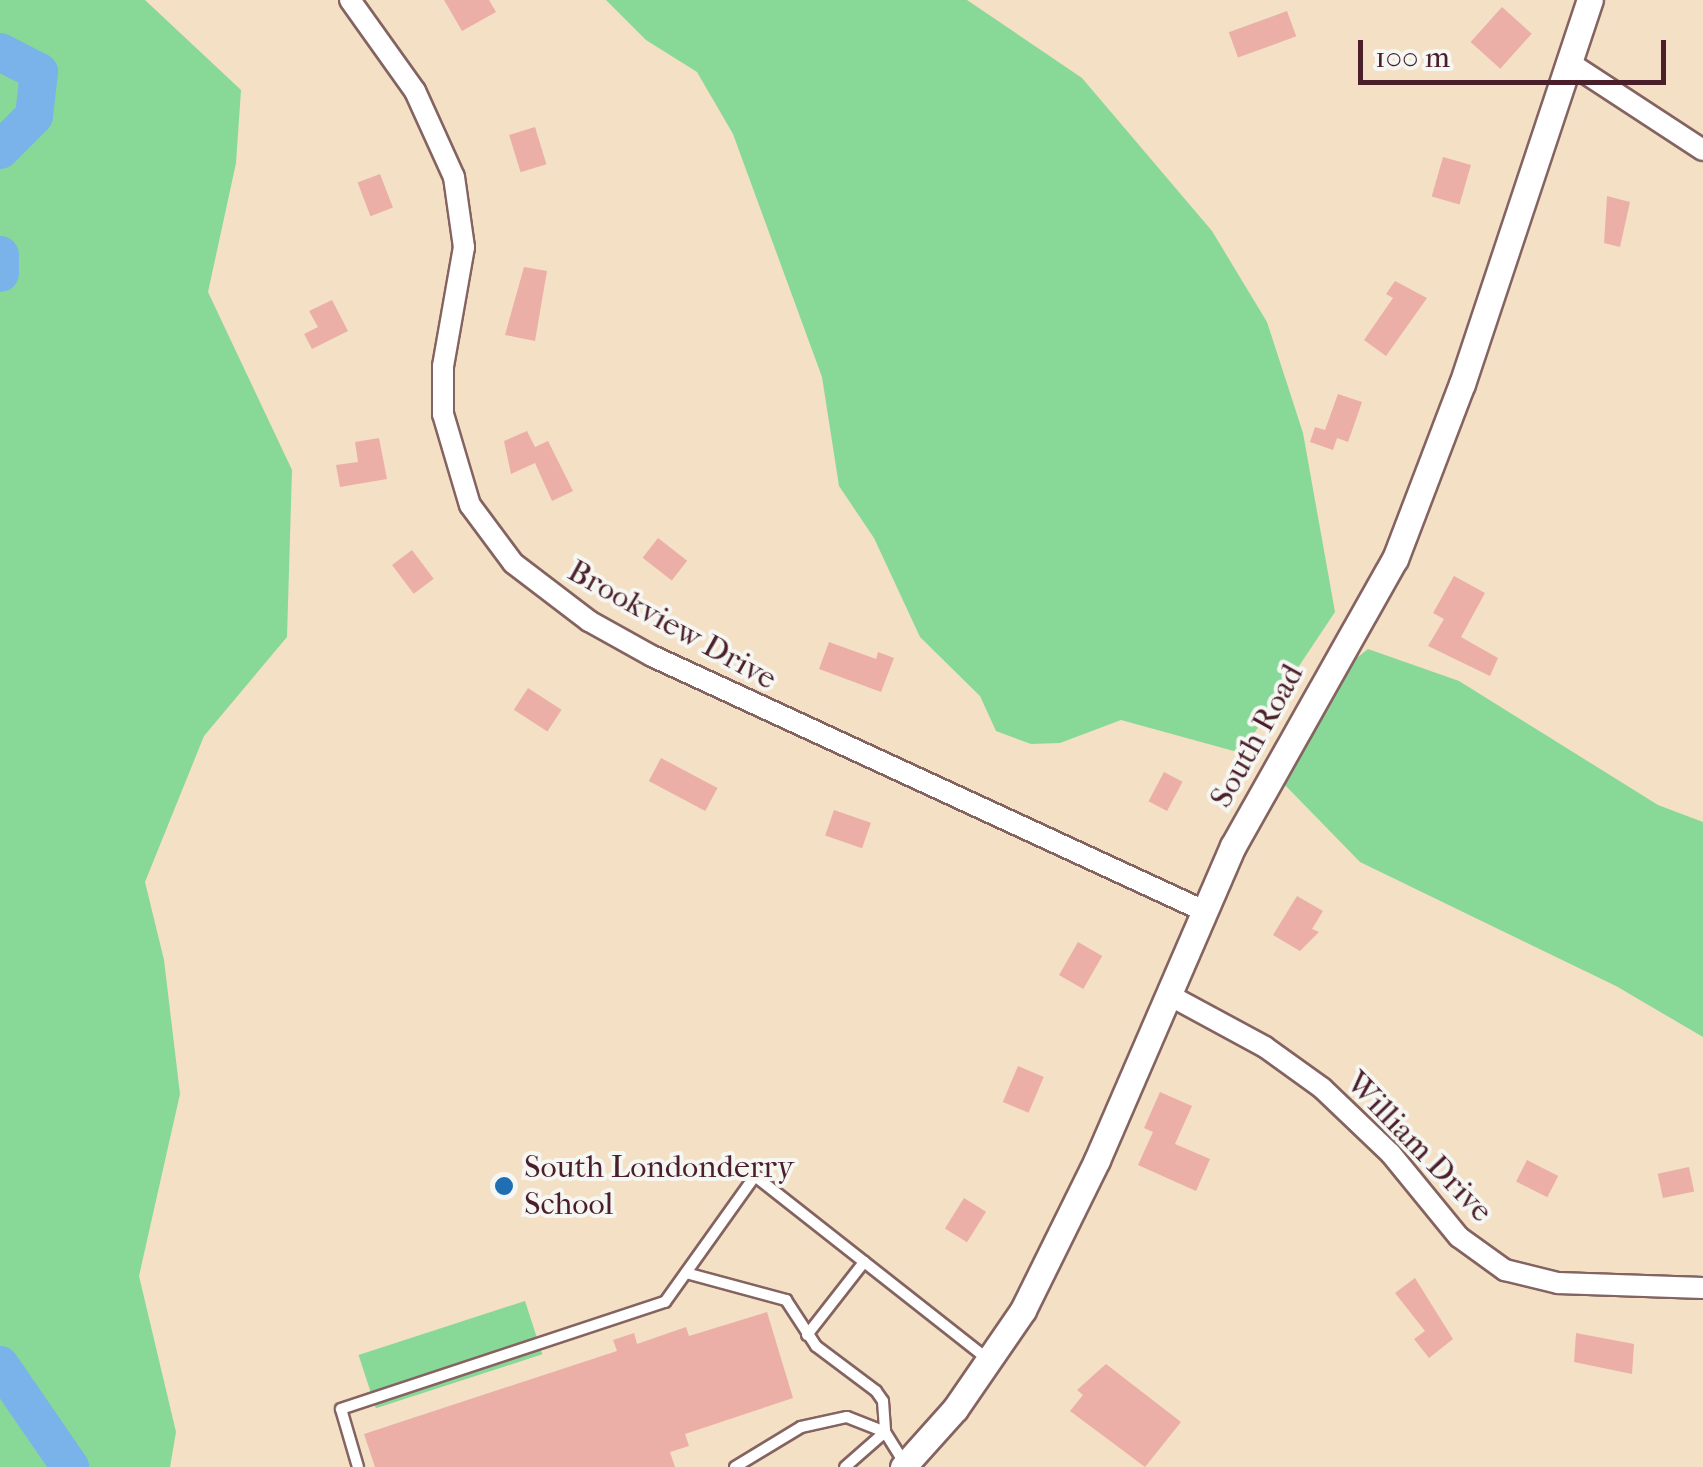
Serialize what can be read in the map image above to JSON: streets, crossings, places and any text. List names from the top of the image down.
{
  "streets": {
    "street": ["Brookview Drive", "South Road", "William Drive"]
  },
  "crossings": [
    ["Brookview Drive", "South Road"],
    ["South Road", "William Drive"]
  ],
  "places": ["South Londonderry School"],
  "scale_bar": "100 m"
}
